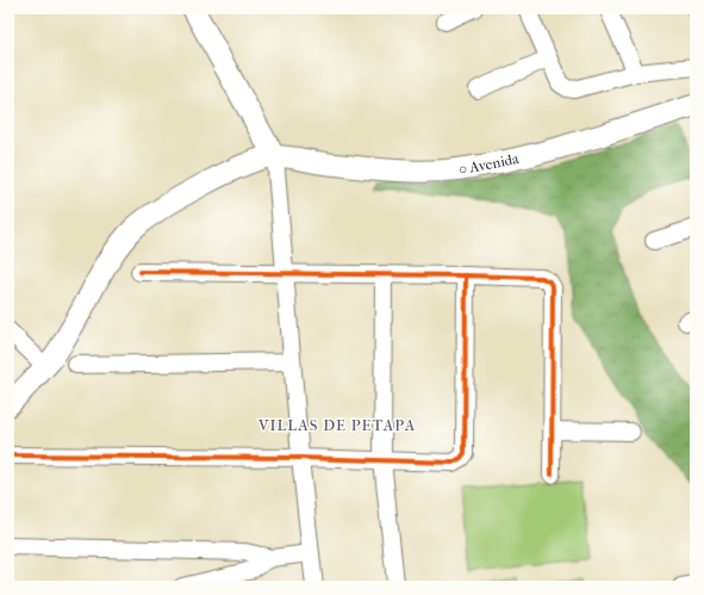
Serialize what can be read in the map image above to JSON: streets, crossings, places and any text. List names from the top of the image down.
{
  "streets": {
    "main road": ["0 Avenida"]
  },
  "districts": ["VILLAS DE PETAPA"]
}
